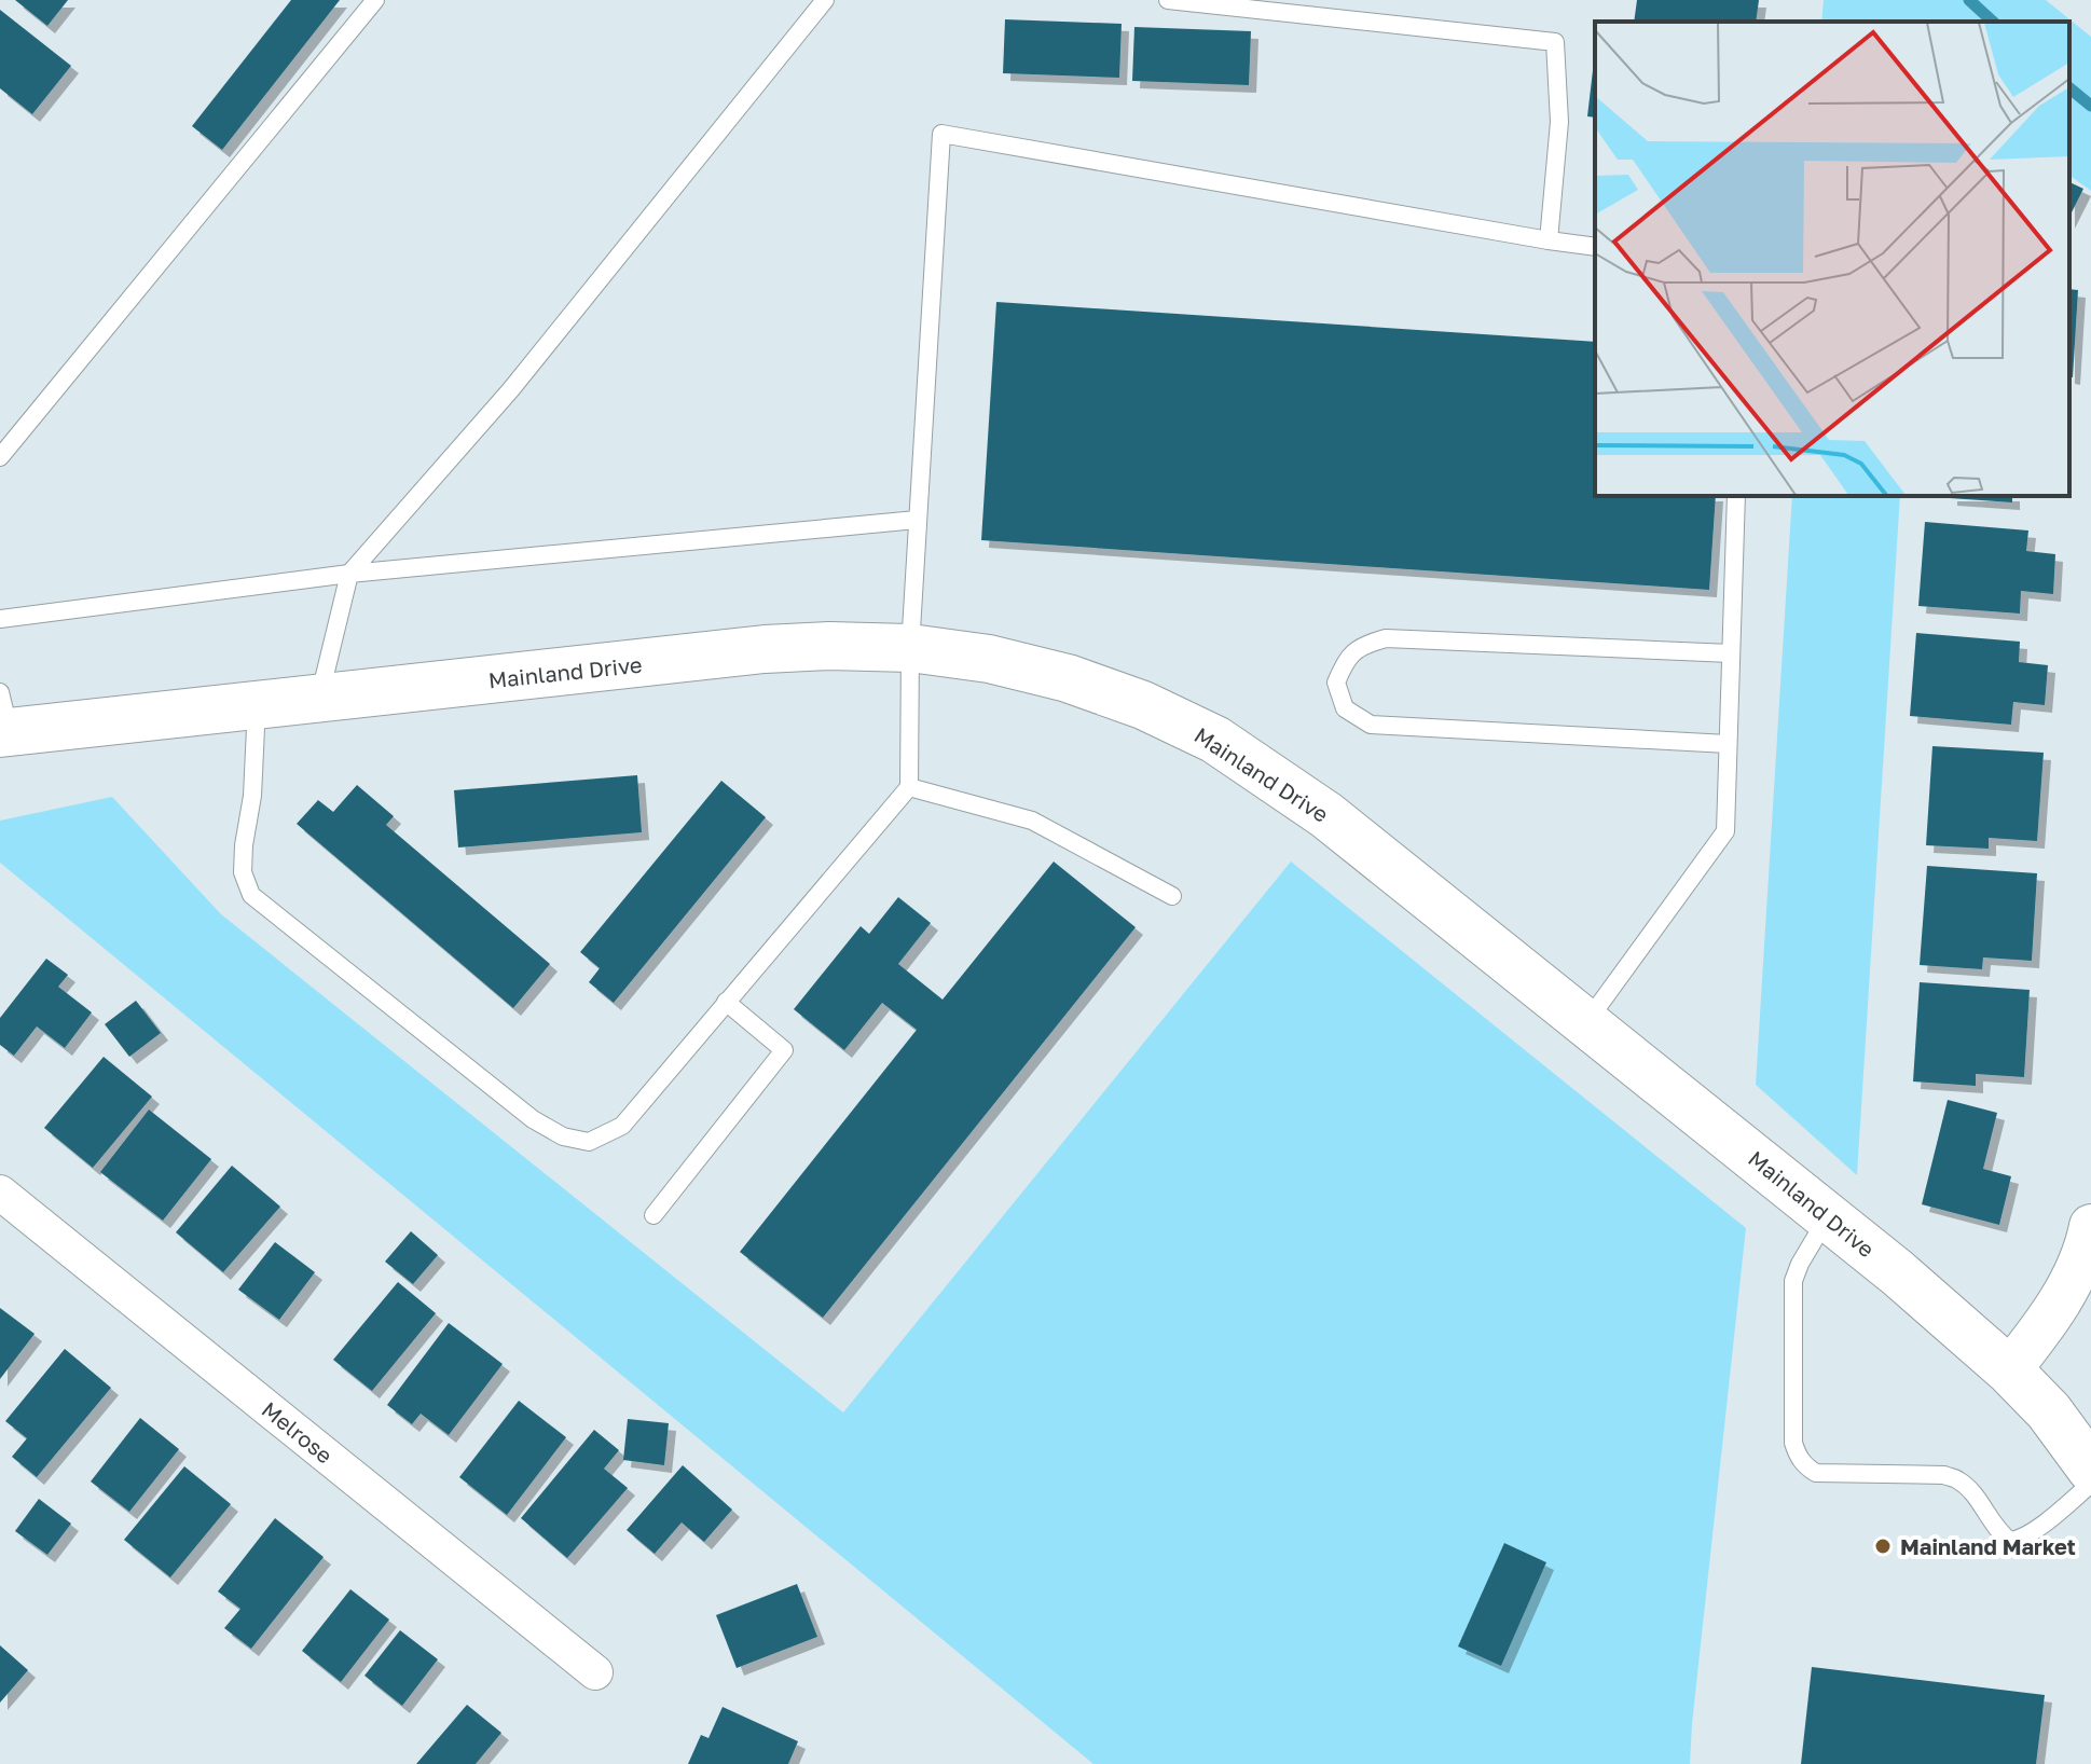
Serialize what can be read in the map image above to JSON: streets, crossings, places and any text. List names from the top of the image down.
{
  "streets": {
    "main road": ["Mainland Drive"],
    "street": ["Melrose"]
  },
  "places": ["Mainland Market"]
}
